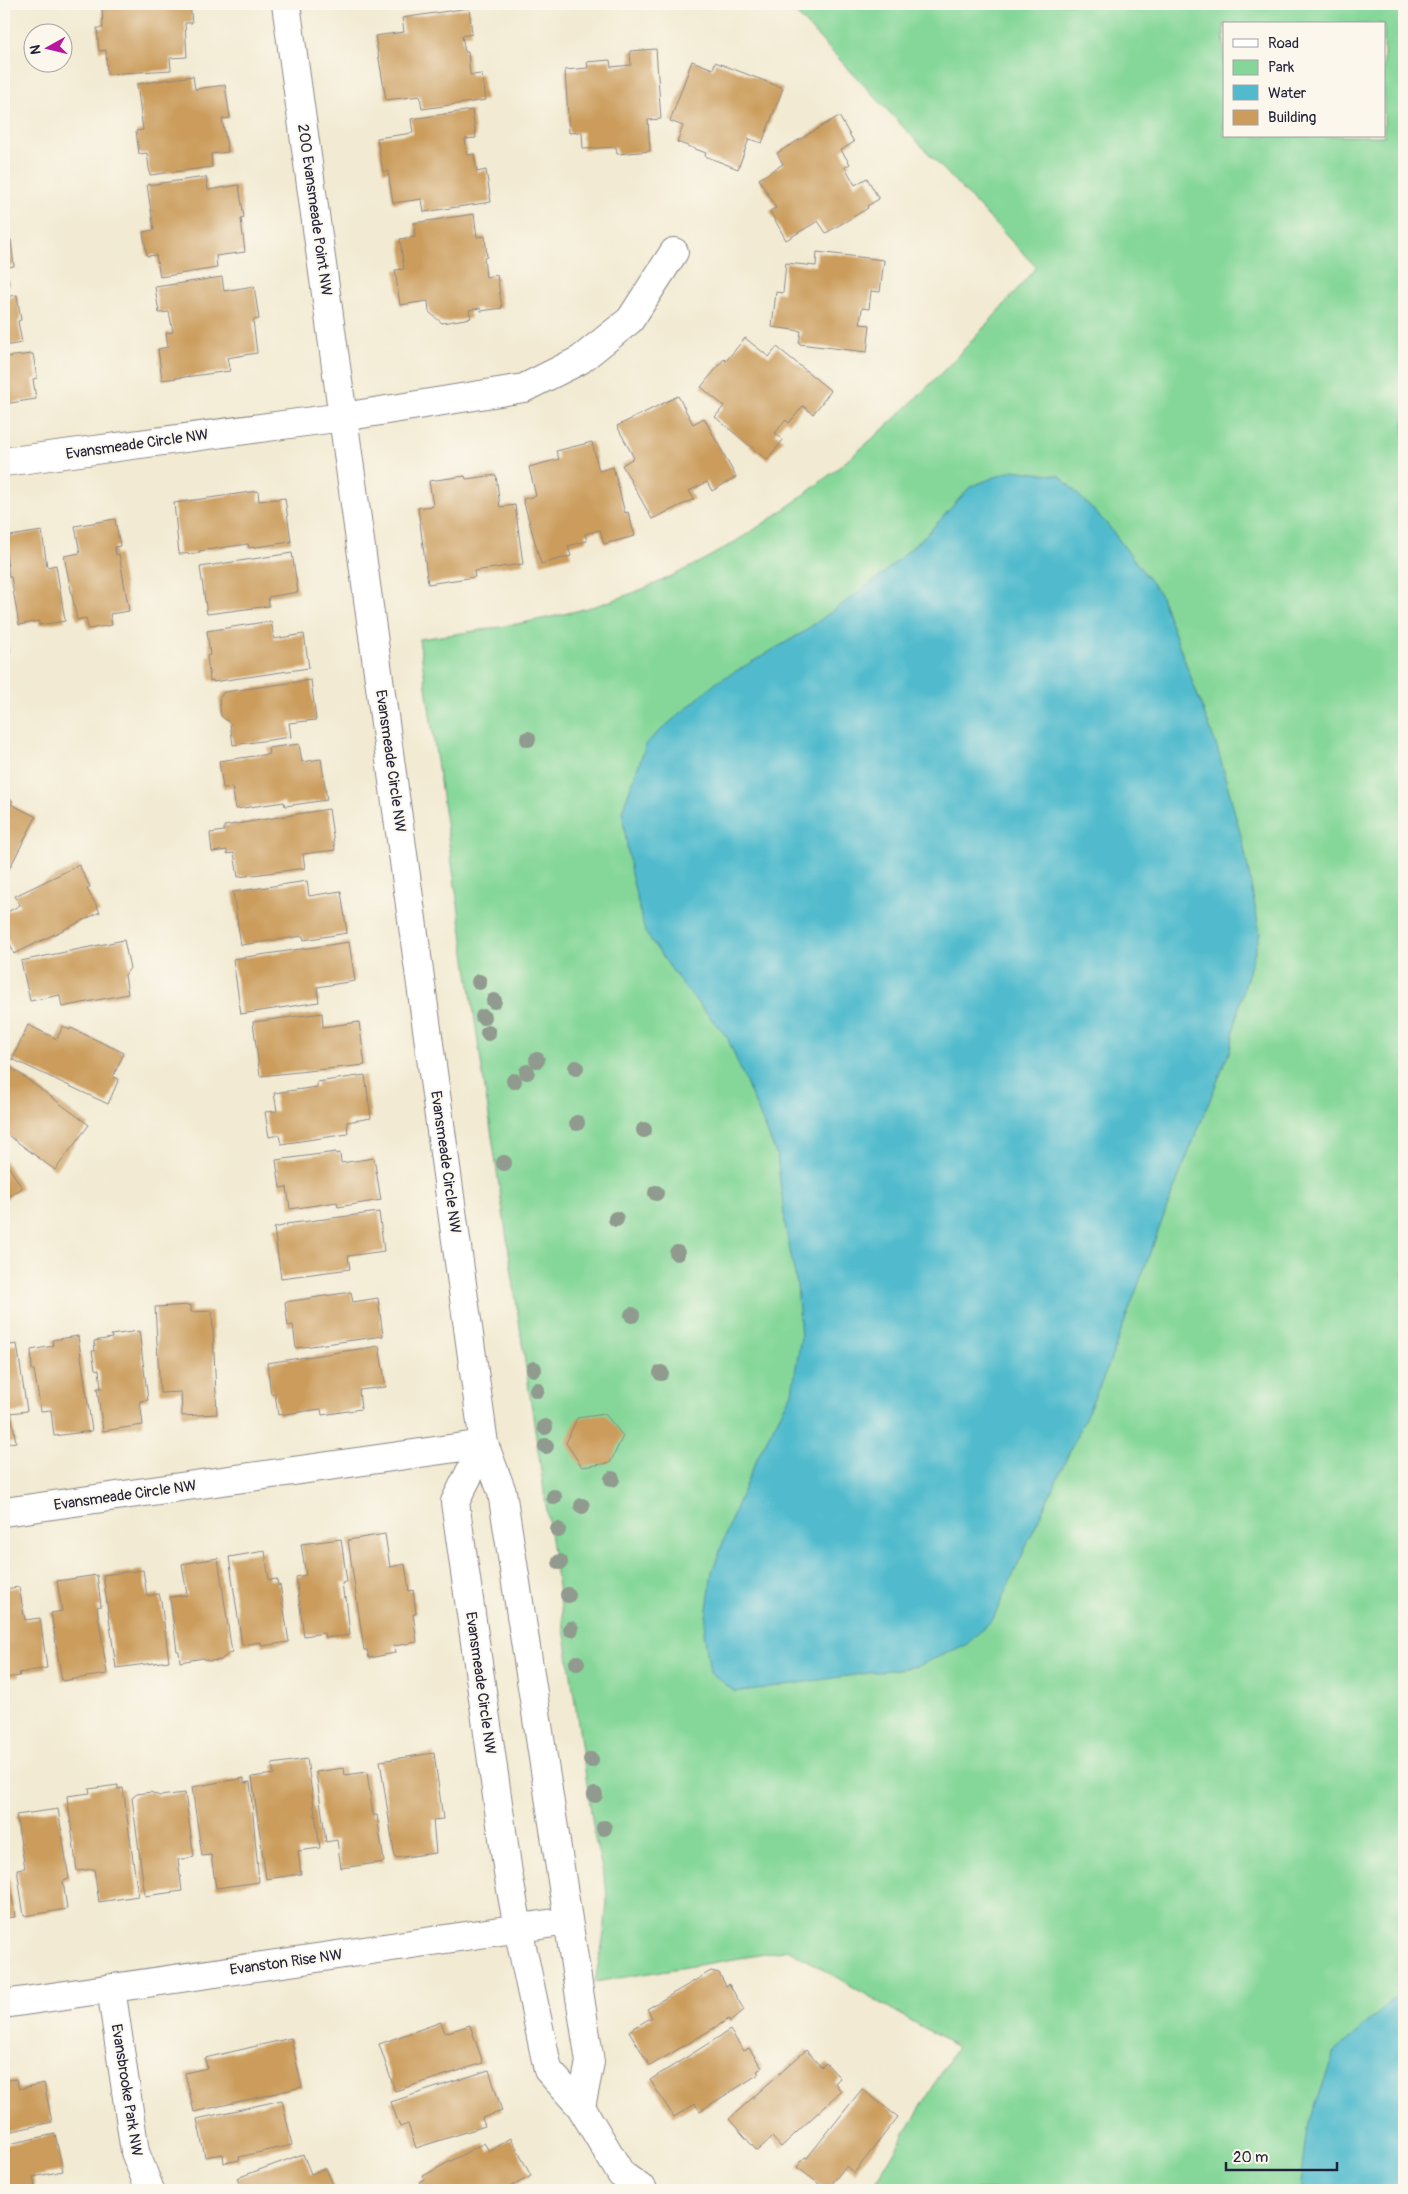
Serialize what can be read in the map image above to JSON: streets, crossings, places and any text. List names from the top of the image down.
{
  "streets": {
    "street": [
      "200 Evansmeade Point NW",
      "Evansmeade Circle NW",
      "Evanston Rise NW",
      "Evansbrooke Park NW"
    ]
  },
  "crossings": [
    ["200 Evansmeade Point NW", "Evansmeade Circle NW"],
    ["Evansmeade Circle NW", "Evanston Rise NW"],
    ["Evanston Rise NW", "Evansbrooke Park NW"]
  ],
  "legend": [
    "Road",
    "Park",
    "Water",
    "Building"
  ],
  "scale_bar": "20 m",
  "north": "left"
}
